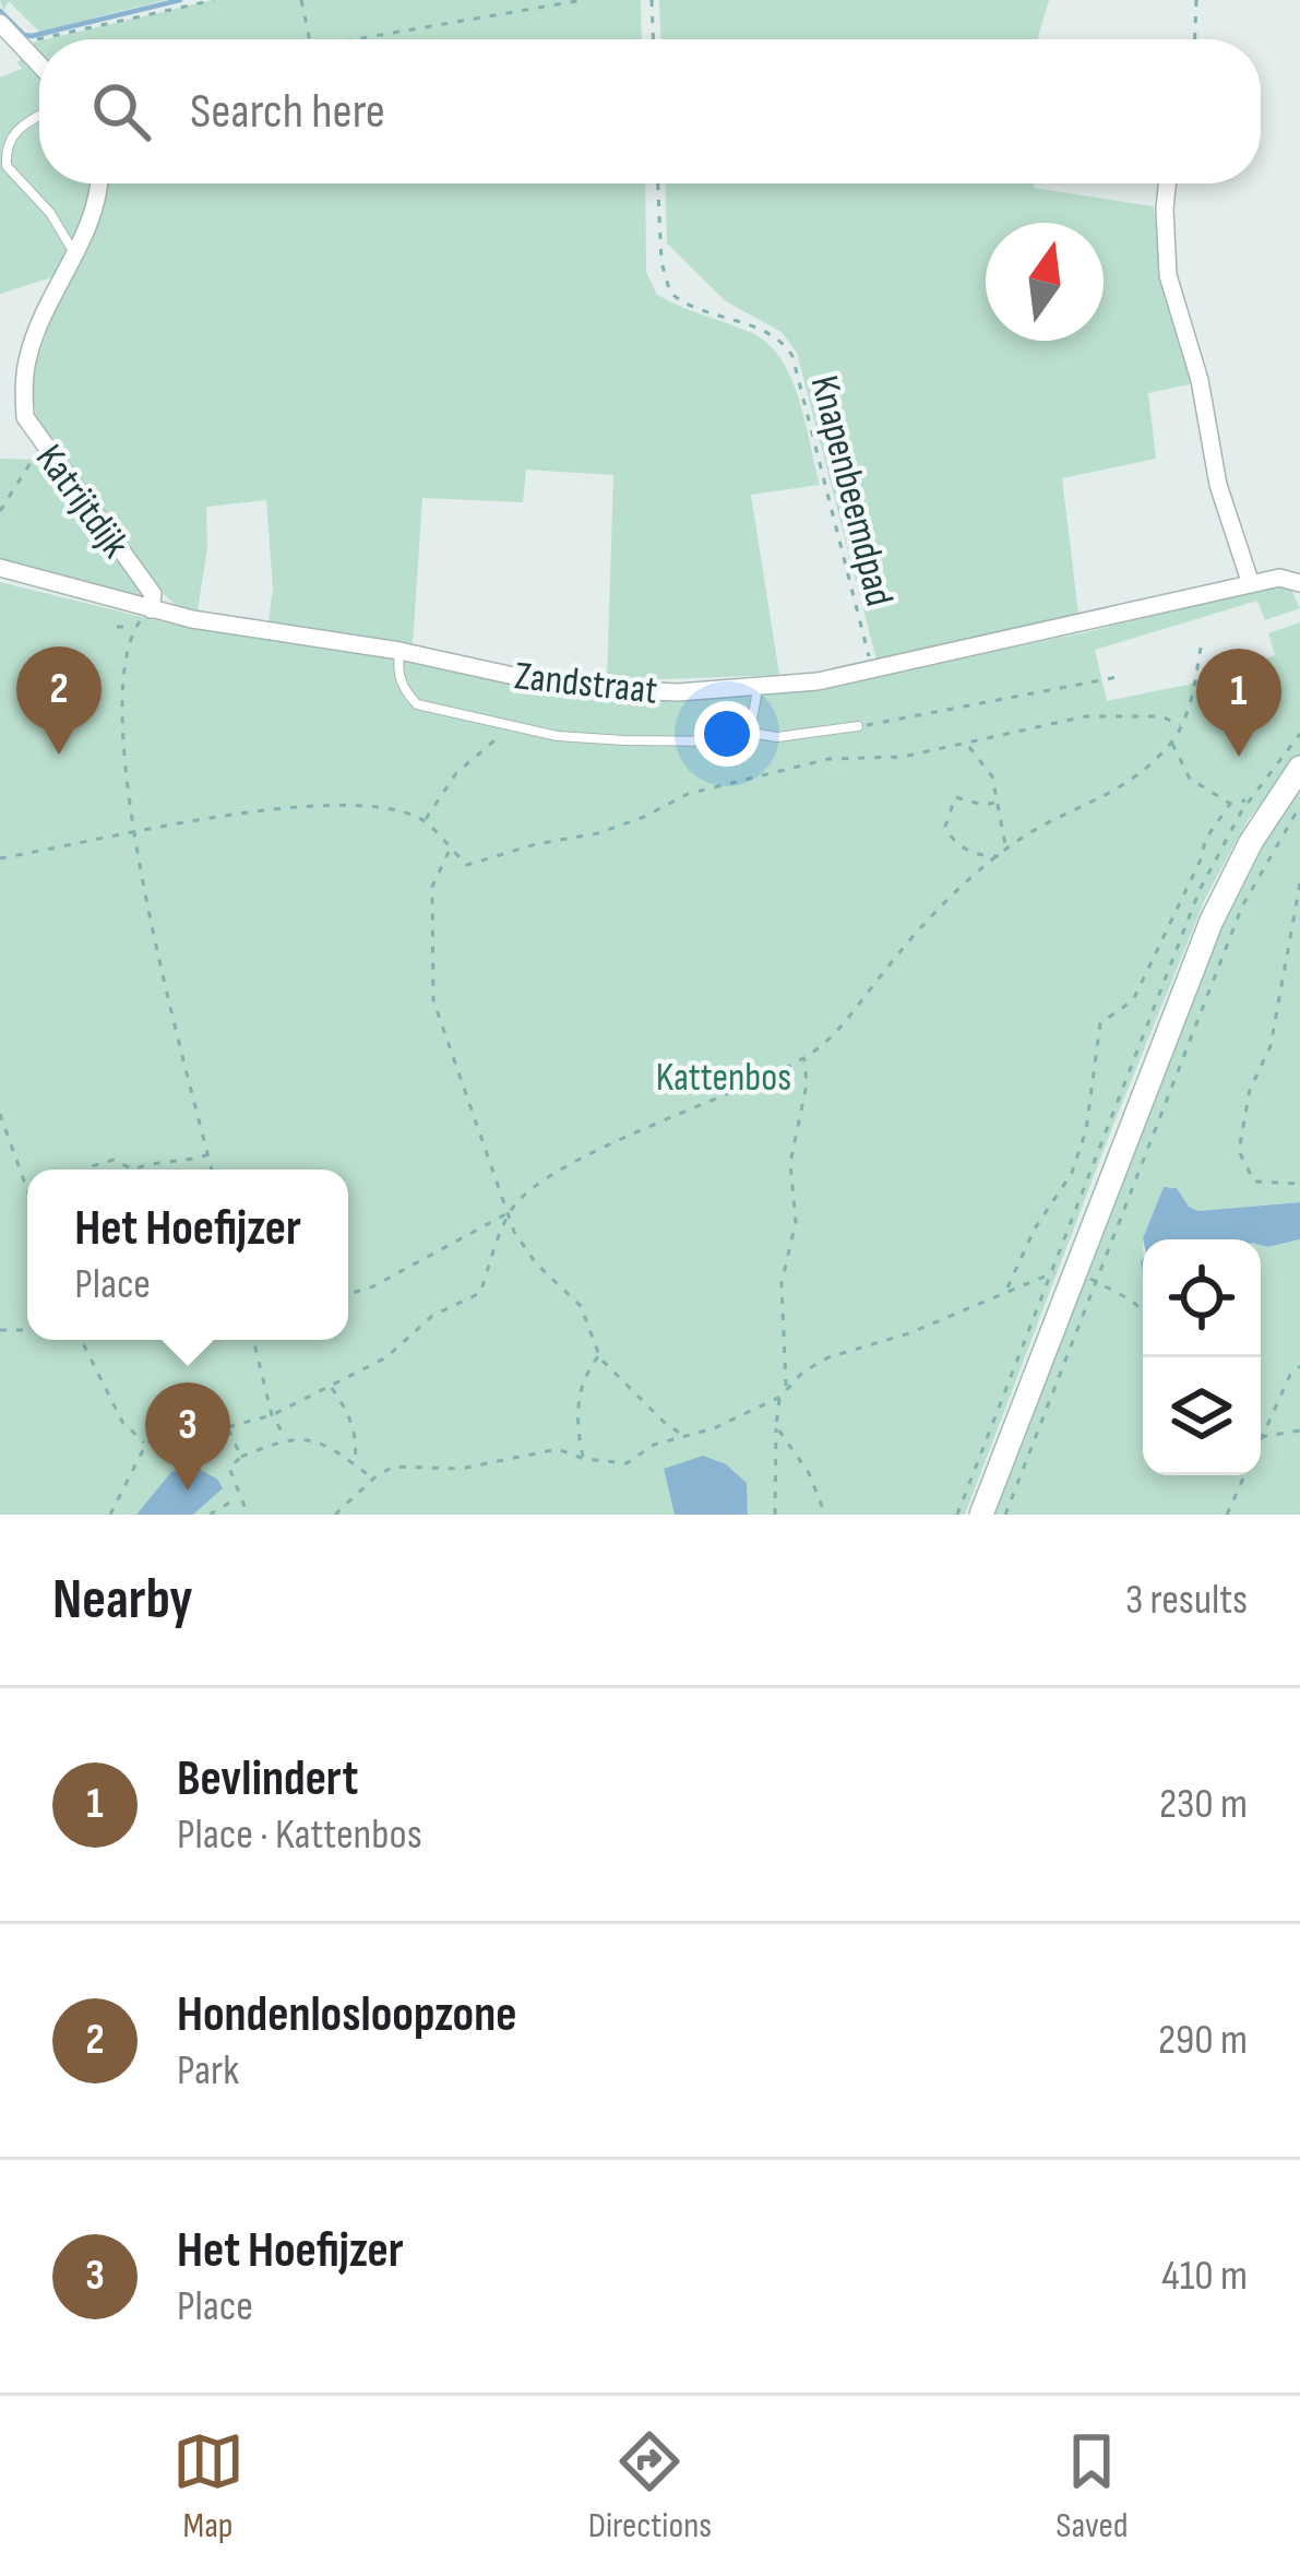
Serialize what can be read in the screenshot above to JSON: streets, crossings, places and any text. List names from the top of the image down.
{
  "streets": {
    "street": ["Katrijtdijk", "Zandstraat"],
    "path": ["Knapenbeemdpad"]
  },
  "crossings": [
    ["Knapenbeemdpad", "Zandstraat"],
    ["Katrijtdijk", "Zandstraat"]
  ],
  "parks": ["Kattenbos"],
  "north": "top",
  "page": {
    "search": "Search here",
    "pins": ["2", "1", "3"],
    "popup": ["Het Hoefijzer", "Place"],
    "heading": ["Nearby", "3 results"],
    "list": [
      {
        "mark": "1",
        "name": "Bevlindert",
        "note": "Place · Kattenbos",
        "value": "230 m"
      },
      {
        "mark": "2",
        "name": "Hondenlosloopzone",
        "note": "Park",
        "value": "290 m"
      },
      {
        "mark": "3",
        "name": "Het Hoefijzer",
        "note": "Place",
        "value": "410 m"
      }
    ],
    "nav": ["Map", "Directions", "Saved"]
  }
}
